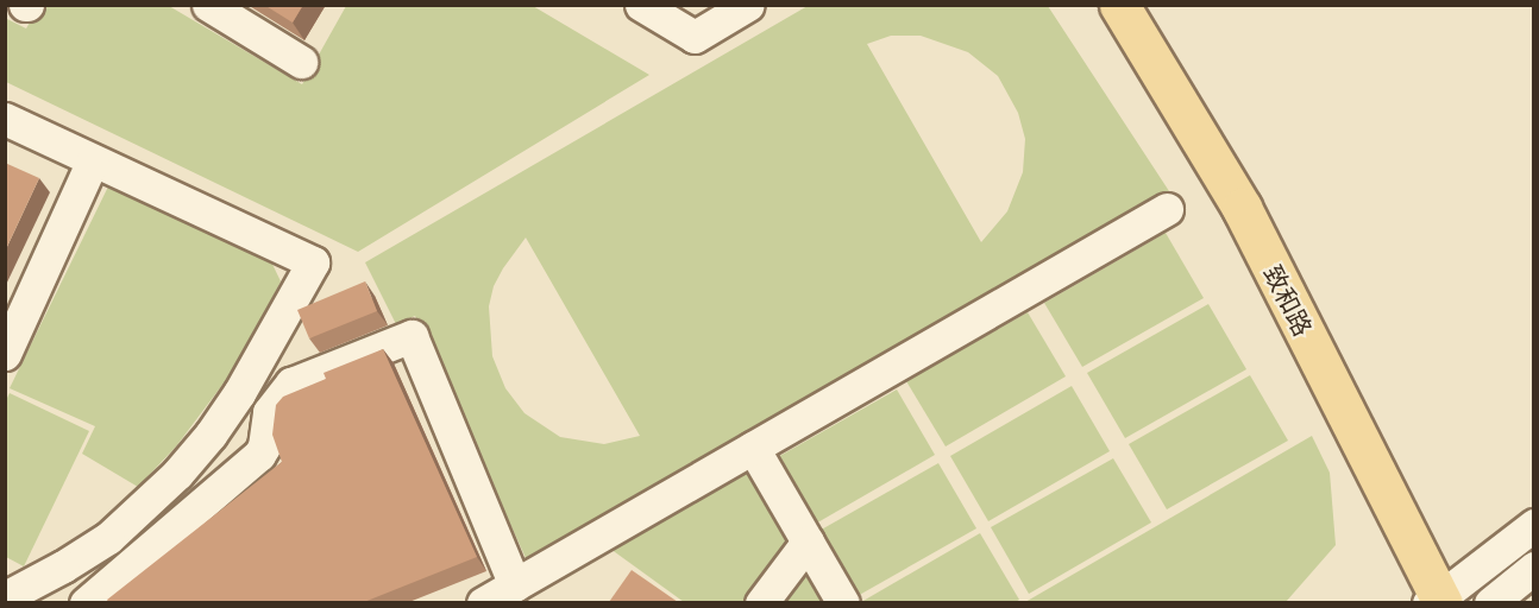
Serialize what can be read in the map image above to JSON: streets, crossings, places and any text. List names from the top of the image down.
{
  "streets": {
    "main road": ["致和路"]
  }
}
